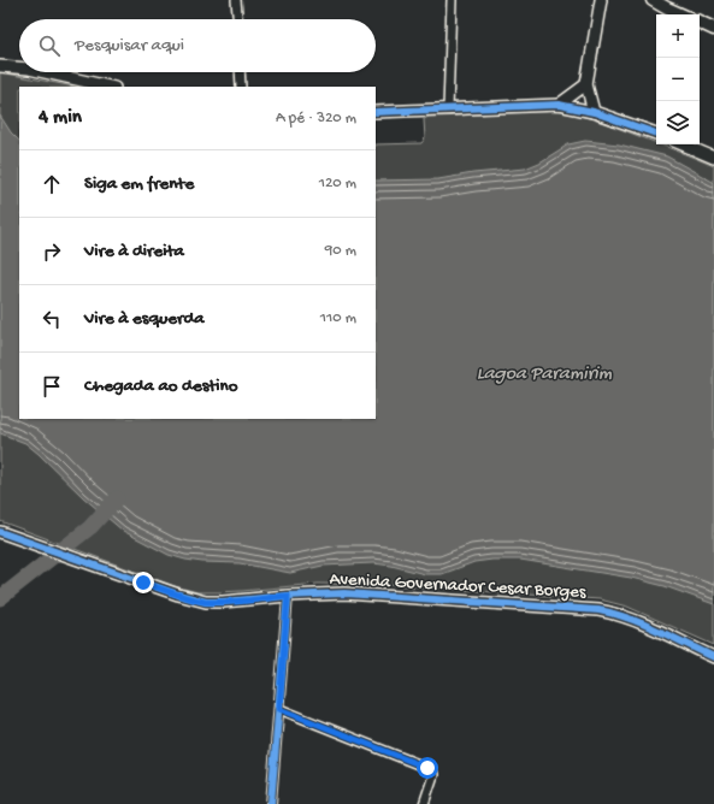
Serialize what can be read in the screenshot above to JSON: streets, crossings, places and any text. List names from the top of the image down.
{
  "streets": {
    "street": ["Avenida Governador Cesar Borges"]
  },
  "water": ["Lagoa Paramirim"],
  "page": {
    "map_buttons": ["+", "−"],
    "search": "Pesquisar aqui",
    "heading": ["4 min", "A pé · 320 m"],
    "list": [
      ["Siga em frente", "120 m"],
      ["Vire à direita", "90 m"],
      ["Vire à esquerda", "110 m"],
      "Chegada ao destino"
    ]
  }
}
